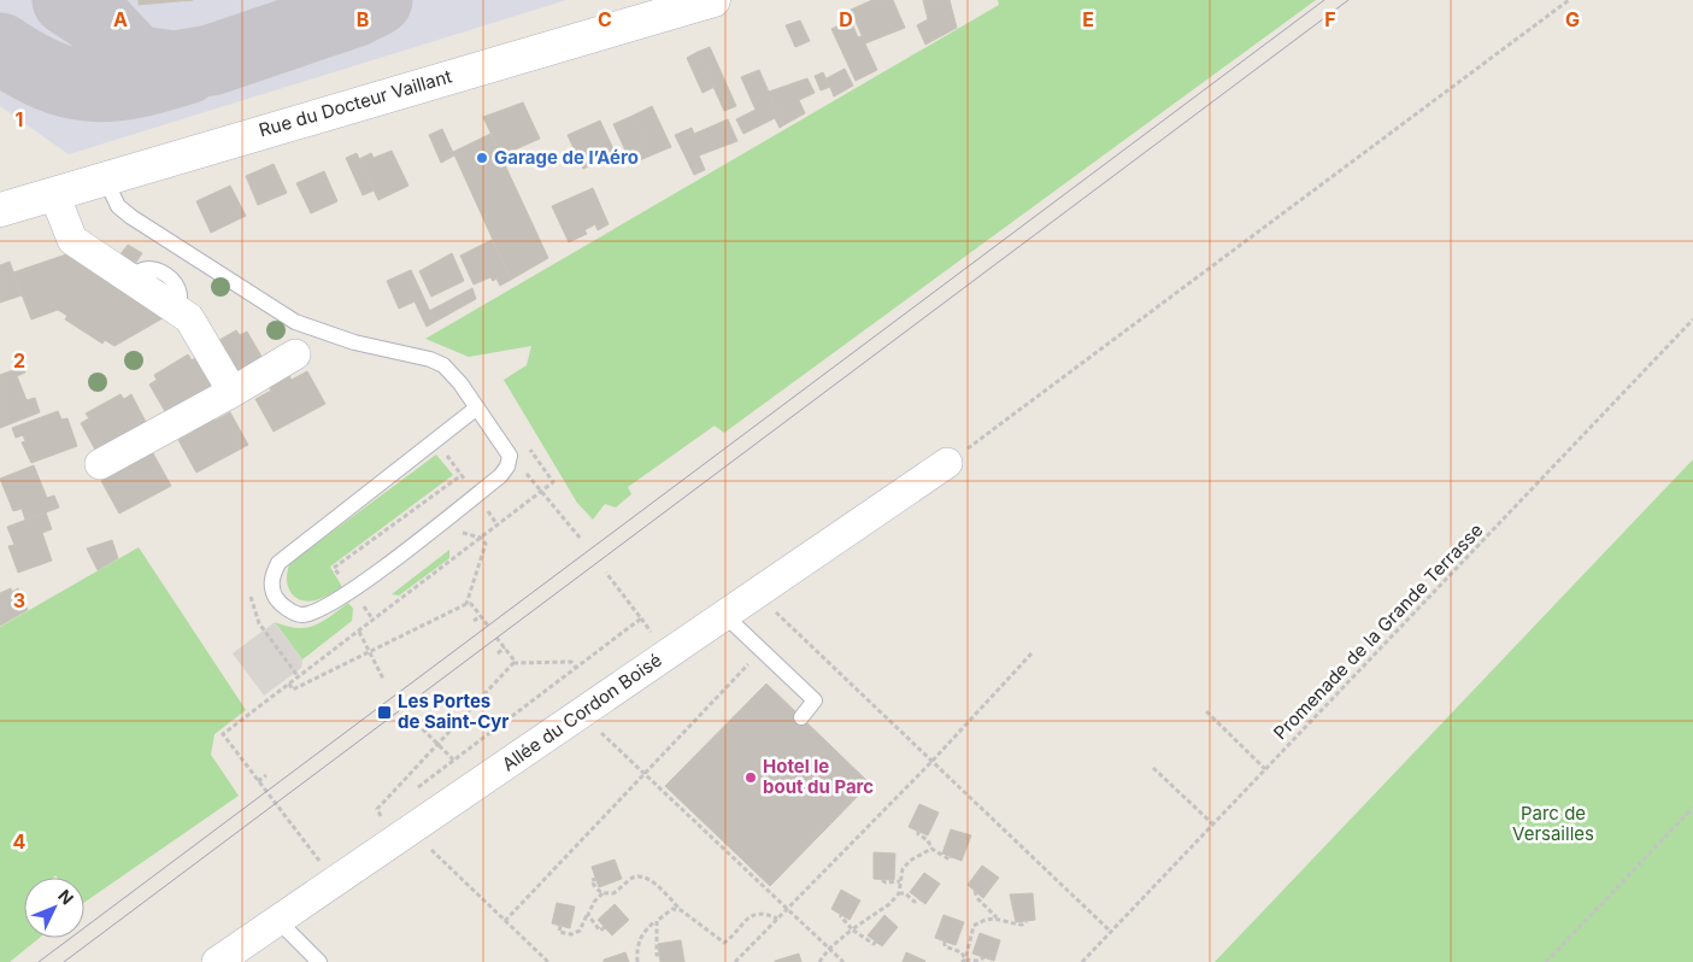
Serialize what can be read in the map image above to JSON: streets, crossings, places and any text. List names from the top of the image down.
{
  "streets": {
    "main road": ["Rue du Docteur Vaillant"],
    "street": ["Allée du Cordon Boisé"],
    "path": ["Promenade de la Grande Terrasse"]
  },
  "parks": ["Parc de Versailles"],
  "places": {
    "other": ["Garage de l’Aéro", "Hotel le bout du Parc"],
    "transit": ["Les Portes de Saint-Cyr"]
  },
  "north": "top right",
  "grid": {
    "columns": [
      "A",
      "B",
      "C",
      "D",
      "E",
      "F",
      "G"
    ],
    "rows": [
      "1",
      "2",
      "3",
      "4"
    ]
  }
}
